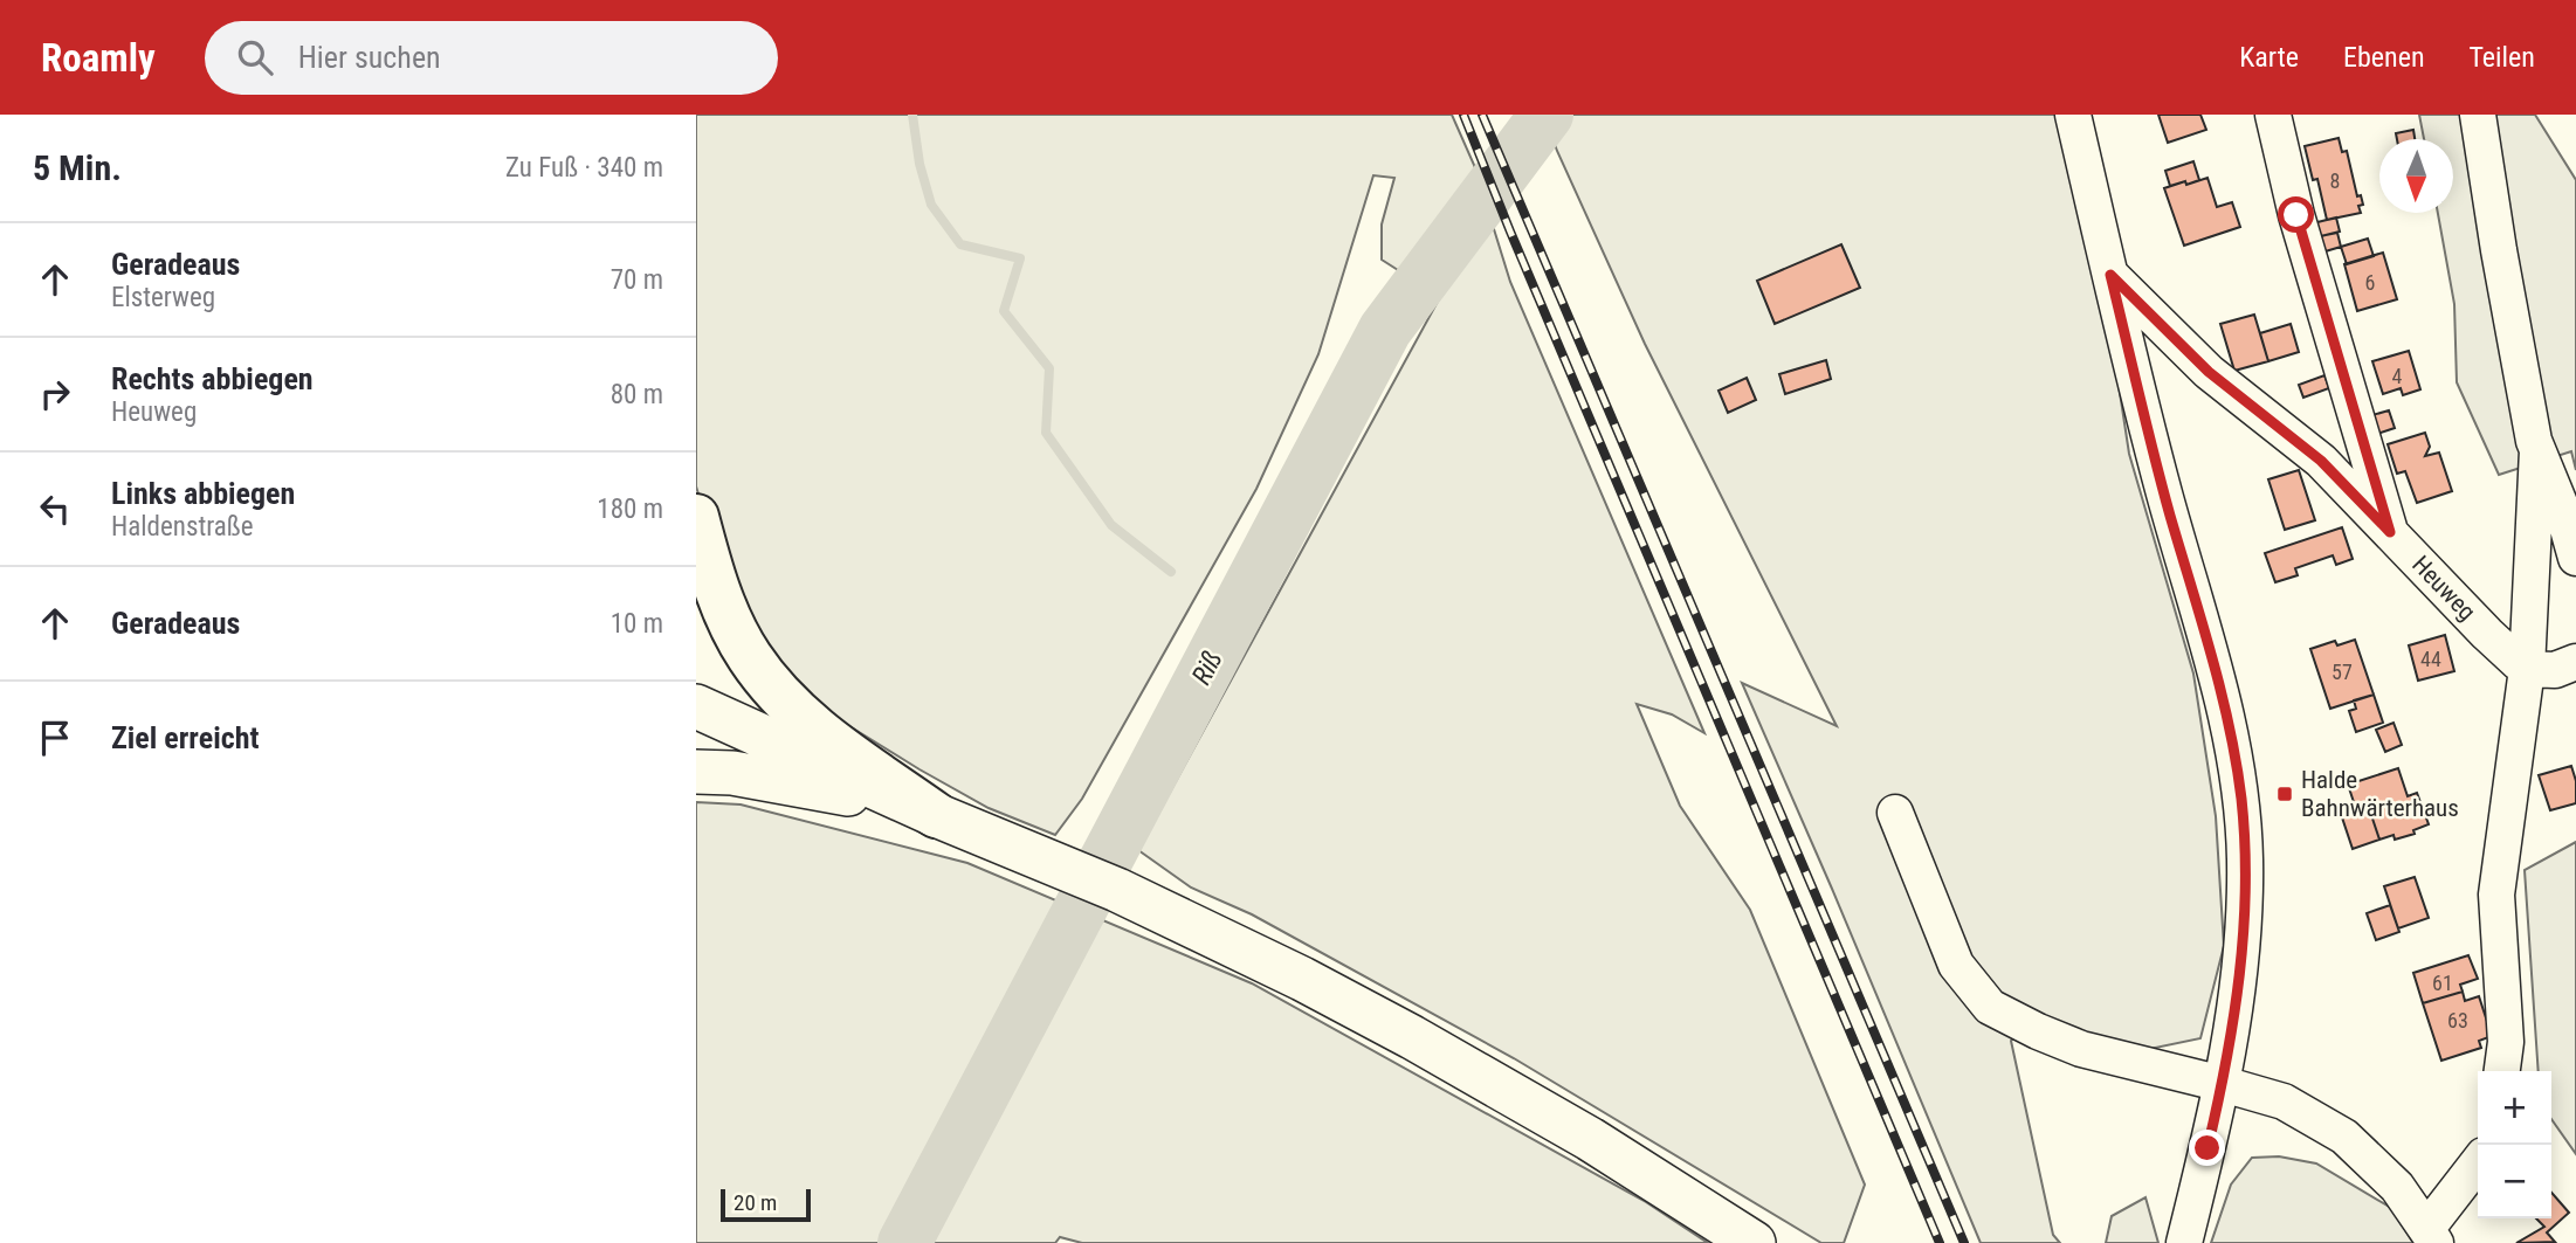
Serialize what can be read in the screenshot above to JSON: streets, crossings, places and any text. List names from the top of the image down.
{
  "streets": {
    "street": ["Heuweg"]
  },
  "water": ["Riß"],
  "places": {
    "transit": ["Halde Bahnwärterhaus"]
  },
  "house_numbers": [
    "8",
    "6",
    "4",
    "44",
    "57",
    "61",
    "63"
  ],
  "scale_bar": "20 m",
  "north": "bottom",
  "page": {
    "header": "Roamly",
    "search": "Hier suchen",
    "nav": ["Karte", "Ebenen", "Teilen"],
    "heading": ["5 Min.", "Zu Fuß · 340 m"],
    "list": [
      ["Geradeaus", "Elsterweg", "70 m"],
      ["Rechts abbiegen", "Heuweg", "80 m"],
      ["Links abbiegen", "Haldenstraße", "180 m"],
      ["Geradeaus", "10 m"],
      "Ziel erreicht"
    ],
    "map_buttons": ["+", "−"],
    "scale": "20 m"
  }
}
